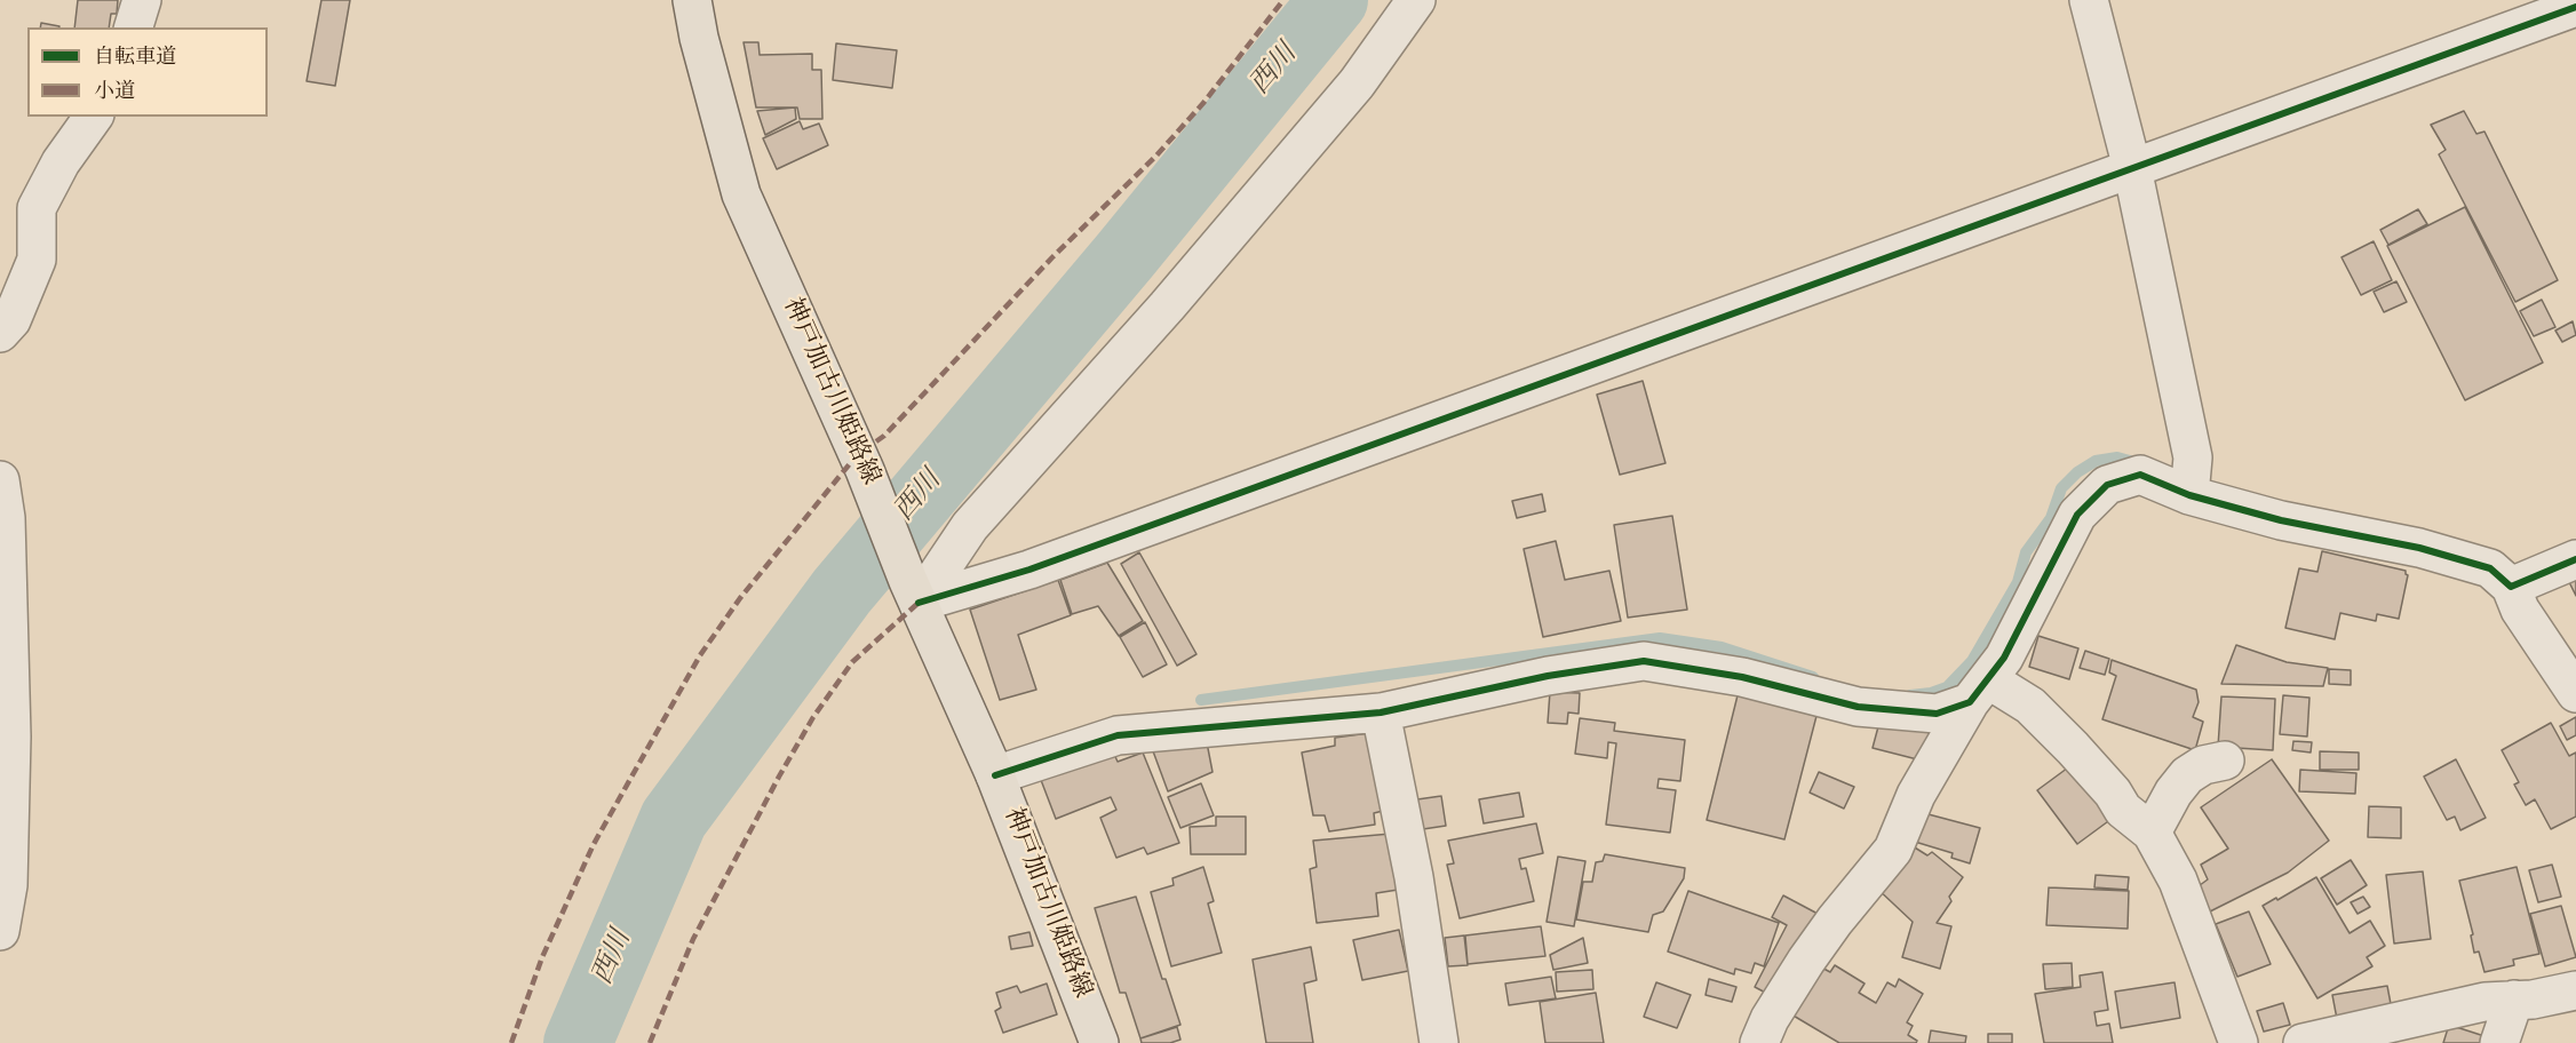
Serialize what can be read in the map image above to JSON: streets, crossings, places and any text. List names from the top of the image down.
{
  "streets": {
    "main road": ["神戸加古川姫路線"]
  },
  "water": ["西川"],
  "legend": ["自転車道", "小道"]
}
